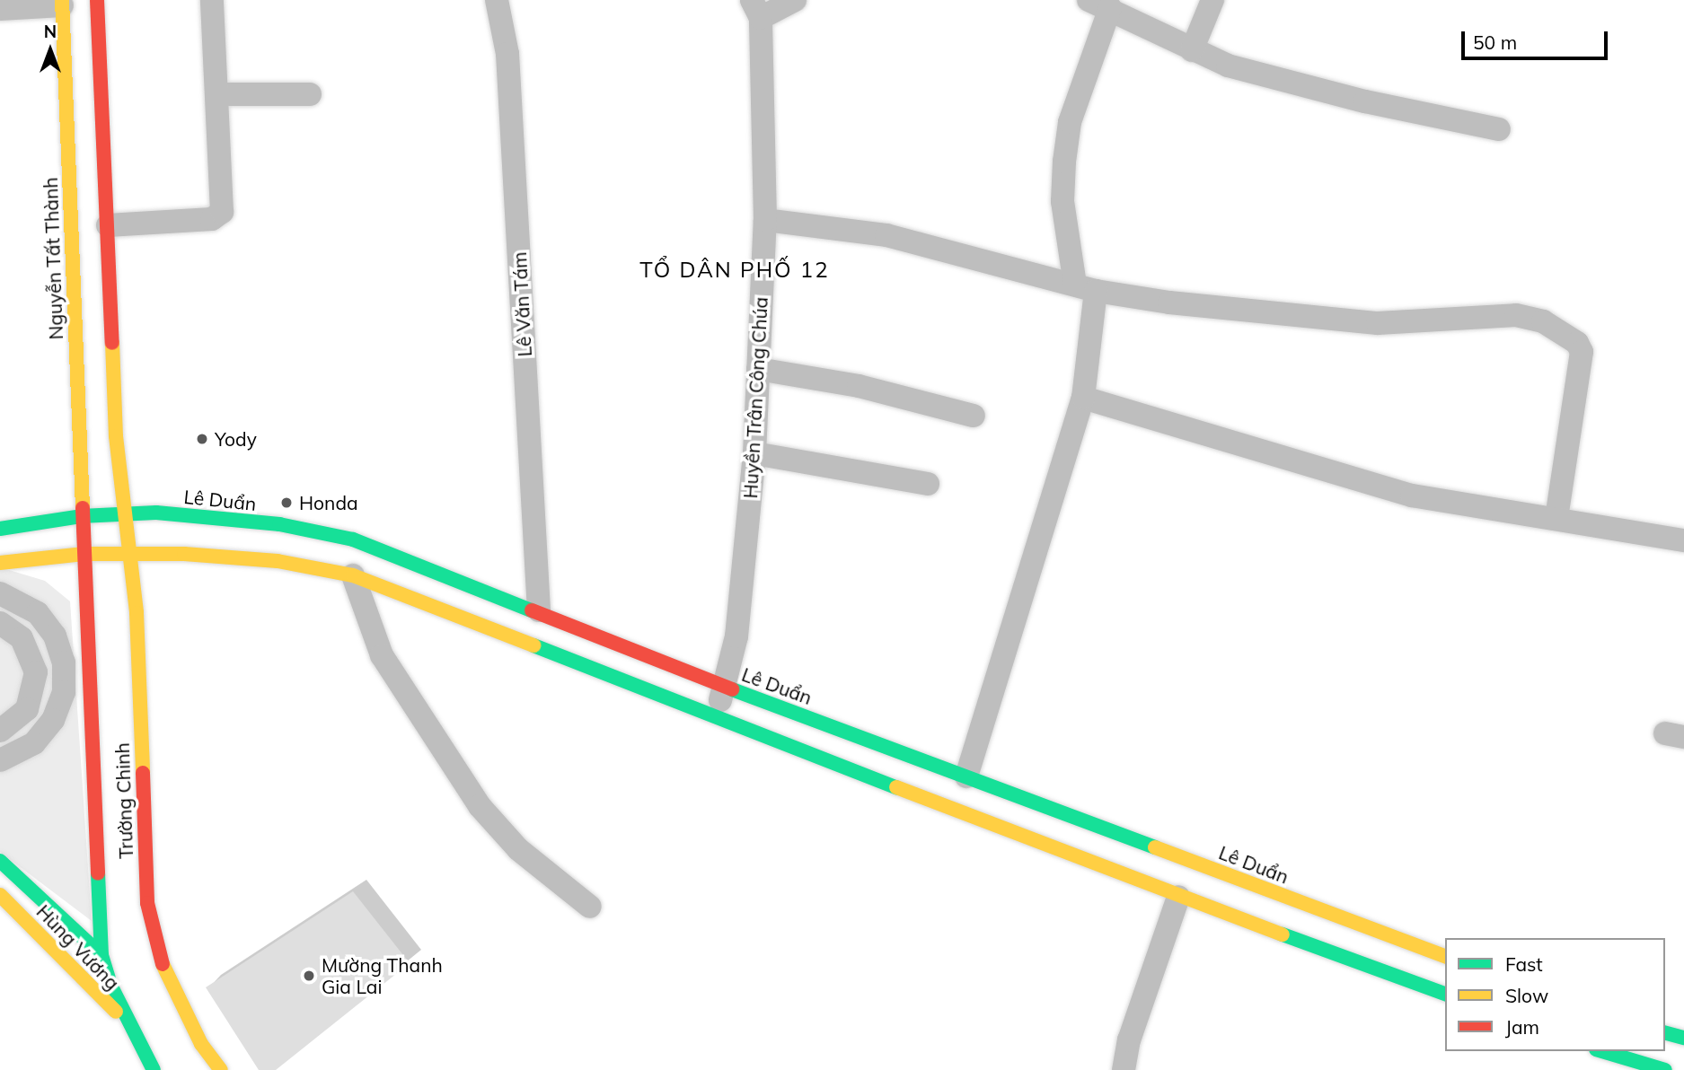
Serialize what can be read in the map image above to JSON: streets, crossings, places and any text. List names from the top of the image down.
{
  "streets": {
    "main road": [
      "Nguyễn Tất Thành",
      "Lê Duẩn",
      "Trường Chinh",
      "Hùng Vương"
    ],
    "street": ["Lê Văn Tám", "Huyền Trân Công Chúa"]
  },
  "crossings": [
    ["Nguyễn Tất Thành", "Lê Duẩn"],
    ["Nguyễn Tất Thành", "Trường Chinh"],
    ["Lê Văn Tám", "Lê Duẩn"],
    ["Huyền Trân Công Chúa", "Lê Duẩn"],
    ["Lê Duẩn", "Trường Chinh"],
    ["Trường Chinh", "Hùng Vương"]
  ],
  "districts": ["TỔ DÂN PHỐ 12"],
  "places": ["Yody", "Honda", "Mường Thanh Gia Lai"],
  "legend": ["Fast", "Slow", "Jam"],
  "scale_bar": "50 m",
  "north": "top"
}
